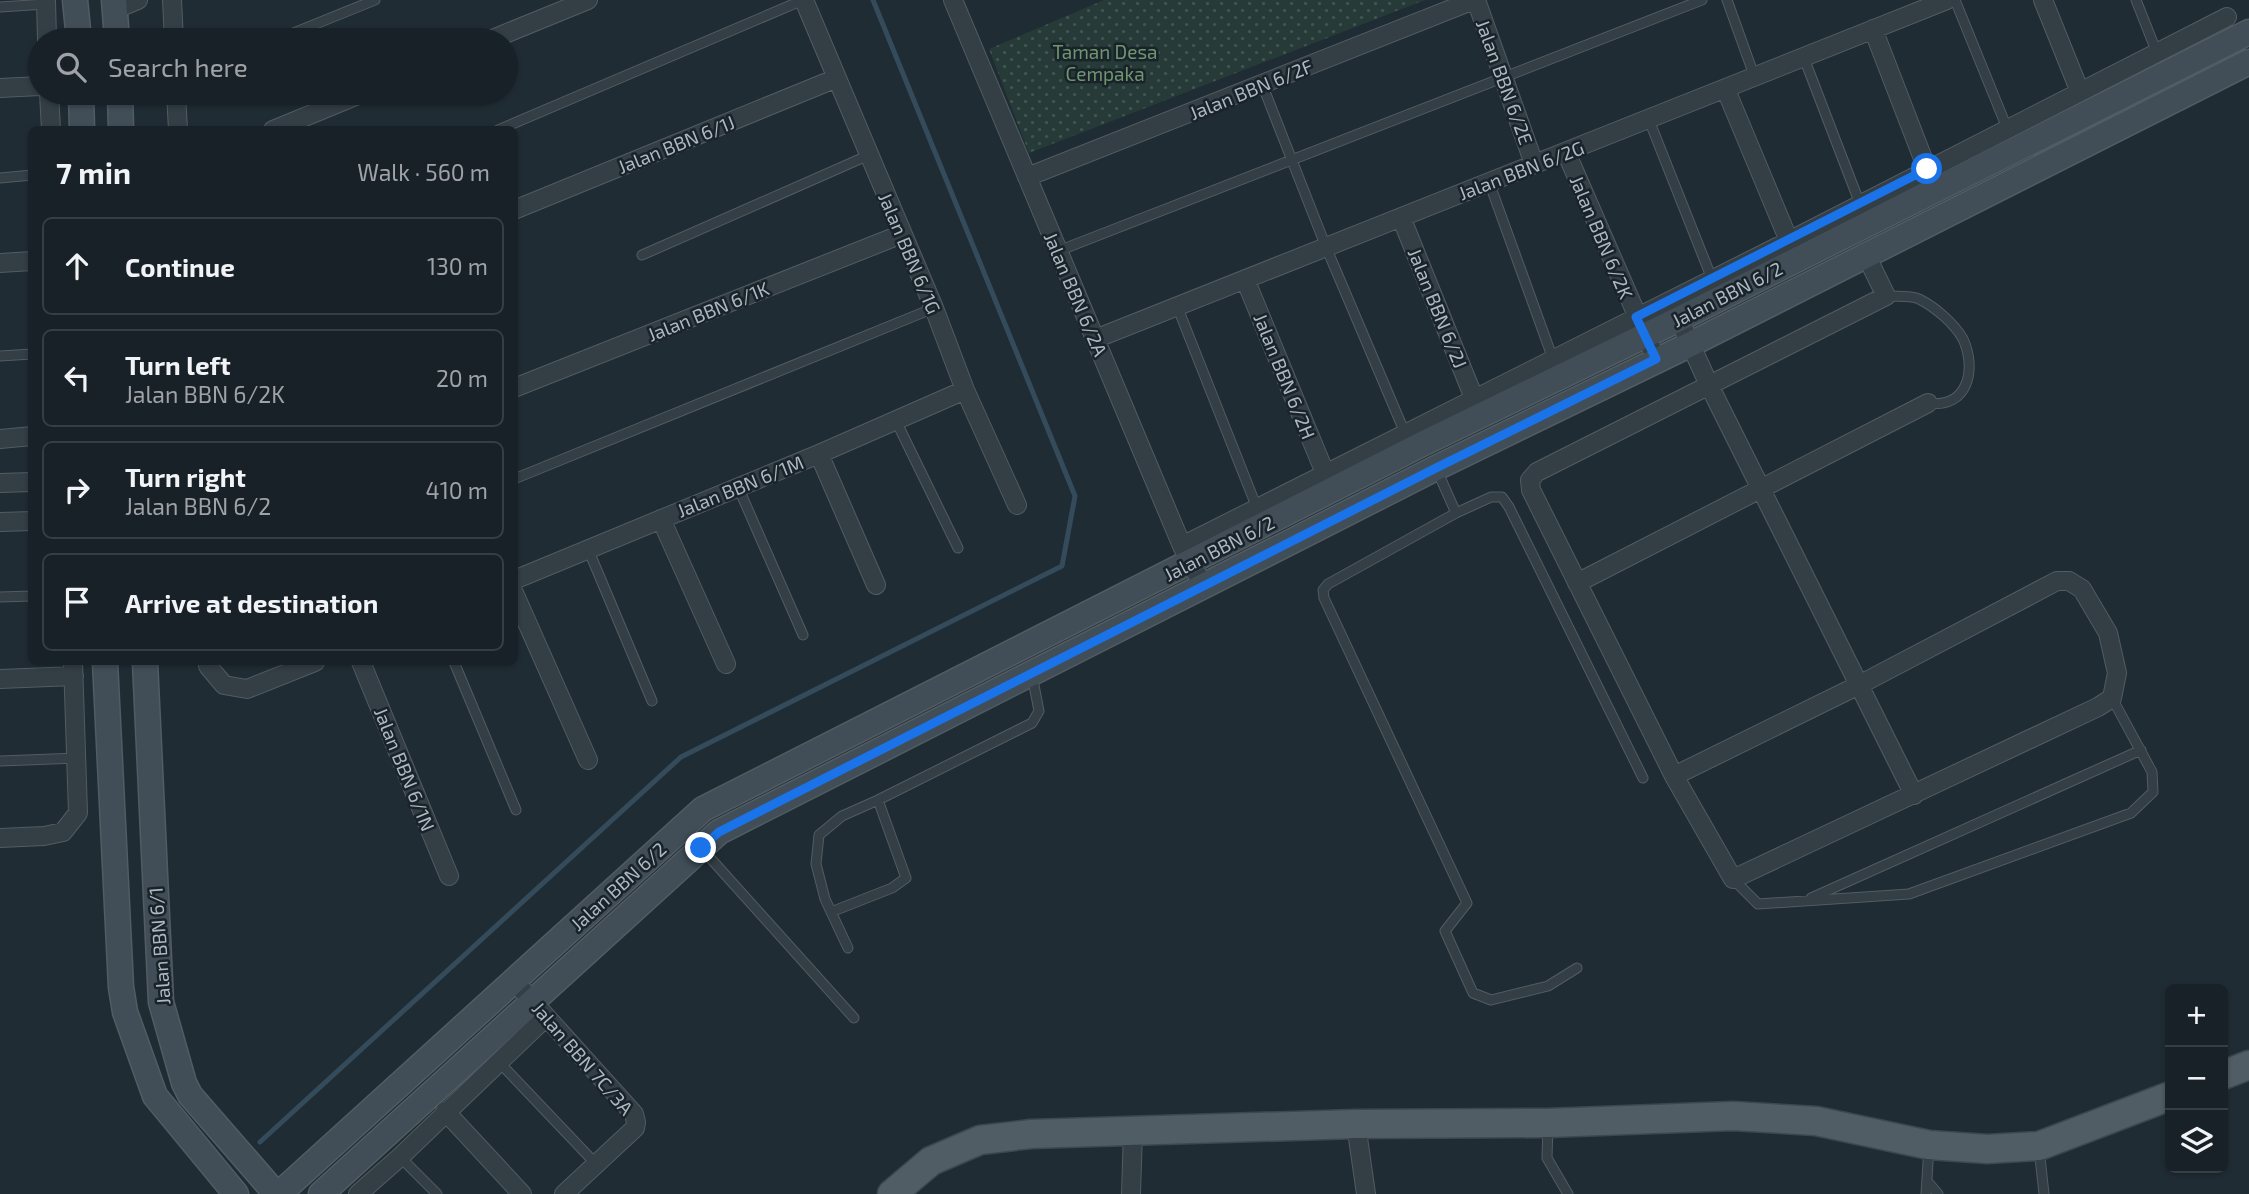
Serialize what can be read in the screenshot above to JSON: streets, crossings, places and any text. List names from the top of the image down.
{
  "streets": {
    "street": [
      "Jalan BBN 6/2E",
      "Jalan BBN 6/2F",
      "Jalan BBN 6/1J",
      "Jalan BBN 6/2G",
      "Jalan BBN 6/2K",
      "Jalan BBN 6/1G",
      "Jalan BBN 6/2A",
      "Jalan BBN 6/2",
      "Jalan BBN 6/2J",
      "Jalan BBN 6/1K",
      "Jalan BBN 6/2H",
      "Jalan BBN 6/1M",
      "Jalan BBN 6/1N",
      "Jalan BBN 6/1",
      "Jalan BBN 7C/3A"
    ]
  },
  "crossings": [
    ["Jalan BBN 6/2E", "Jalan BBN 6/2F"],
    ["Jalan BBN 6/2E", "Jalan BBN 6/2G"],
    ["Jalan BBN 6/2F", "Jalan BBN 6/2A"],
    ["Jalan BBN 6/1J", "Jalan BBN 6/1G"],
    ["Jalan BBN 6/2G", "Jalan BBN 6/2K"],
    ["Jalan BBN 6/2G", "Jalan BBN 6/2A"],
    ["Jalan BBN 6/2G", "Jalan BBN 6/2J"],
    ["Jalan BBN 6/2G", "Jalan BBN 6/2H"],
    ["Jalan BBN 6/2K", "Jalan BBN 6/2"],
    ["Jalan BBN 6/1G", "Jalan BBN 6/1K"],
    ["Jalan BBN 6/1G", "Jalan BBN 6/1M"],
    ["Jalan BBN 6/2A", "Jalan BBN 6/2"],
    ["Jalan BBN 6/2", "Jalan BBN 6/1"],
    ["Jalan BBN 6/2", "Jalan BBN 7C/3A"]
  ],
  "parks": ["Taman Desa Cempaka"],
  "page": {
    "search": "Search here",
    "heading": ["7 min", "Walk · 560 m"],
    "list": [
      ["Continue", "130 m"],
      ["Turn left", "Jalan BBN 6/2K", "20 m"],
      ["Turn right", "Jalan BBN 6/2", "410 m"],
      "Arrive at destination"
    ],
    "map_buttons": ["+", "−"]
  }
}
